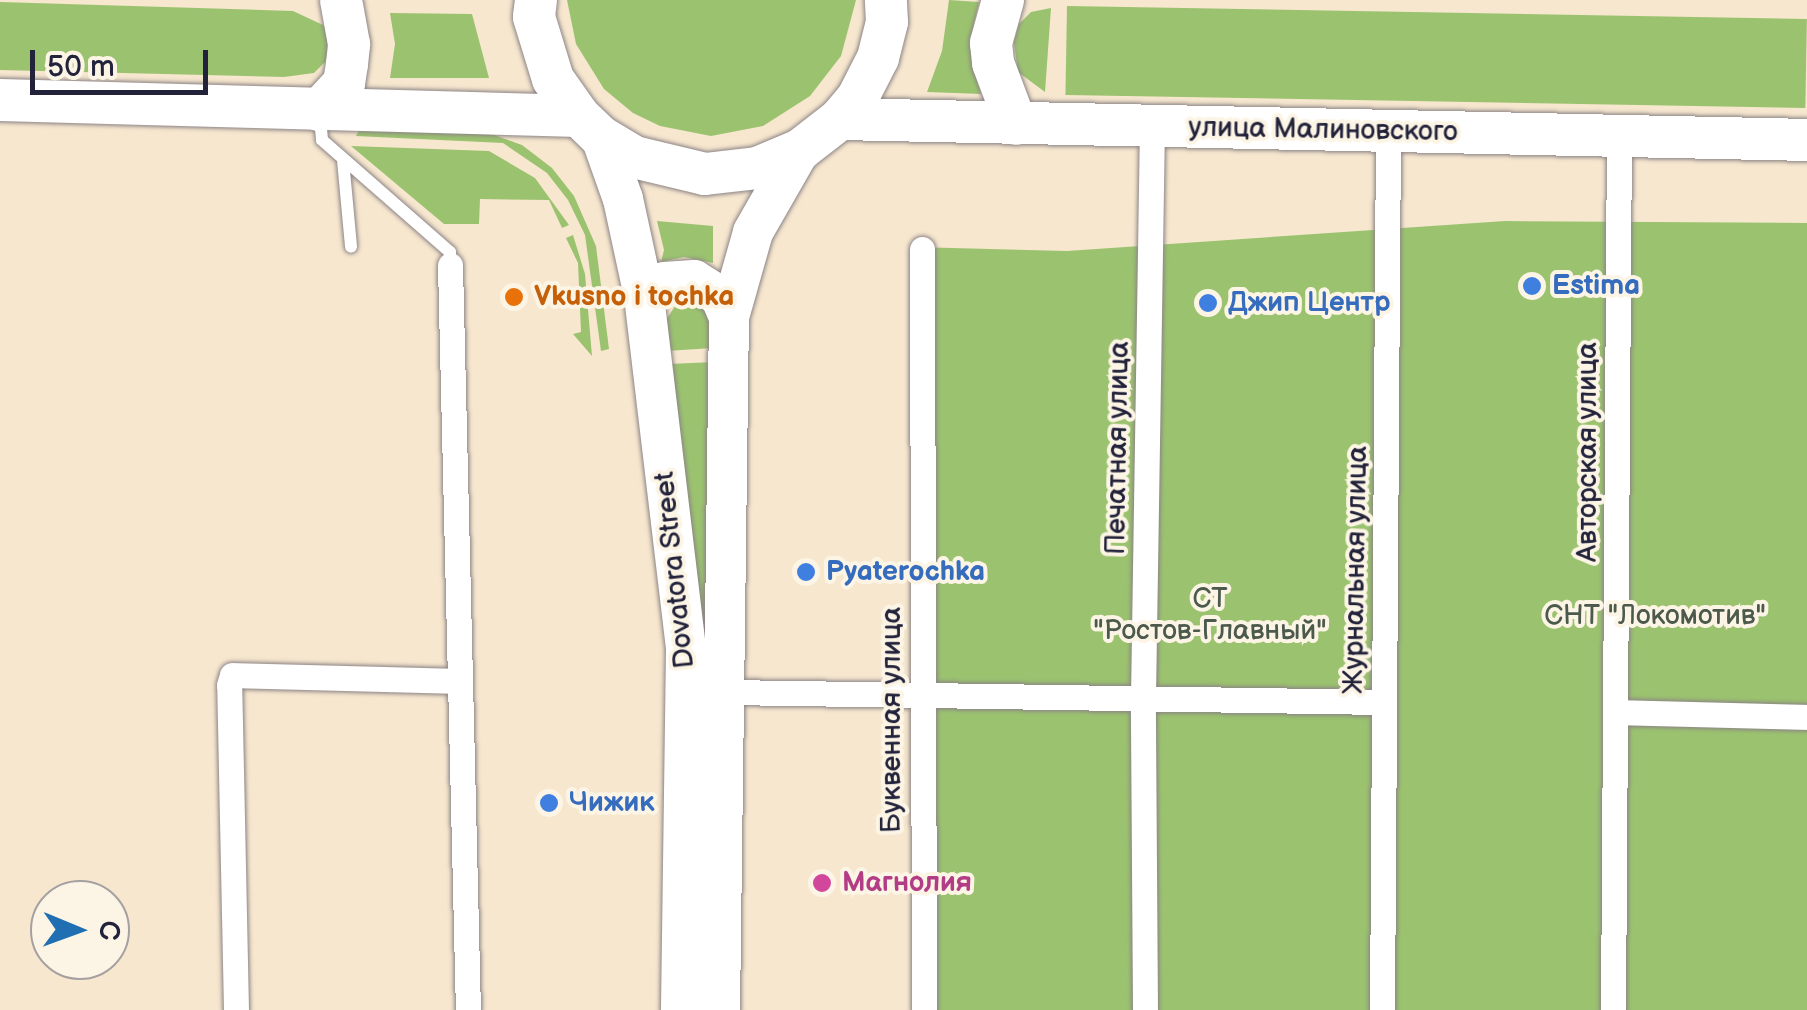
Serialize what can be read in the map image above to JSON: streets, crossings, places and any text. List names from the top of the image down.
{
  "streets": {
    "highway": ["улица Малиновского"],
    "main road": ["Dovatora Street"],
    "street": [
      "Печатная улица",
      "Авторская улица",
      "Журнальная улица",
      "Буквенная улица"
    ]
  },
  "crossings": [
    ["улица Малиновского", "Печатная улица"],
    ["улица Малиновского", "Авторская улица"],
    ["улица Малиновского", "Журнальная улица"]
  ],
  "parks": ["СТ \"Ростов-Главный\"", "СНТ \"Локомотив\""],
  "places": [
    "Estima",
    "Vkusno i tochka",
    "Джип Центр",
    "Pyaterochka",
    "Чижик",
    "Магнолия"
  ],
  "scale_bar": "50 m",
  "north": "right"
}
